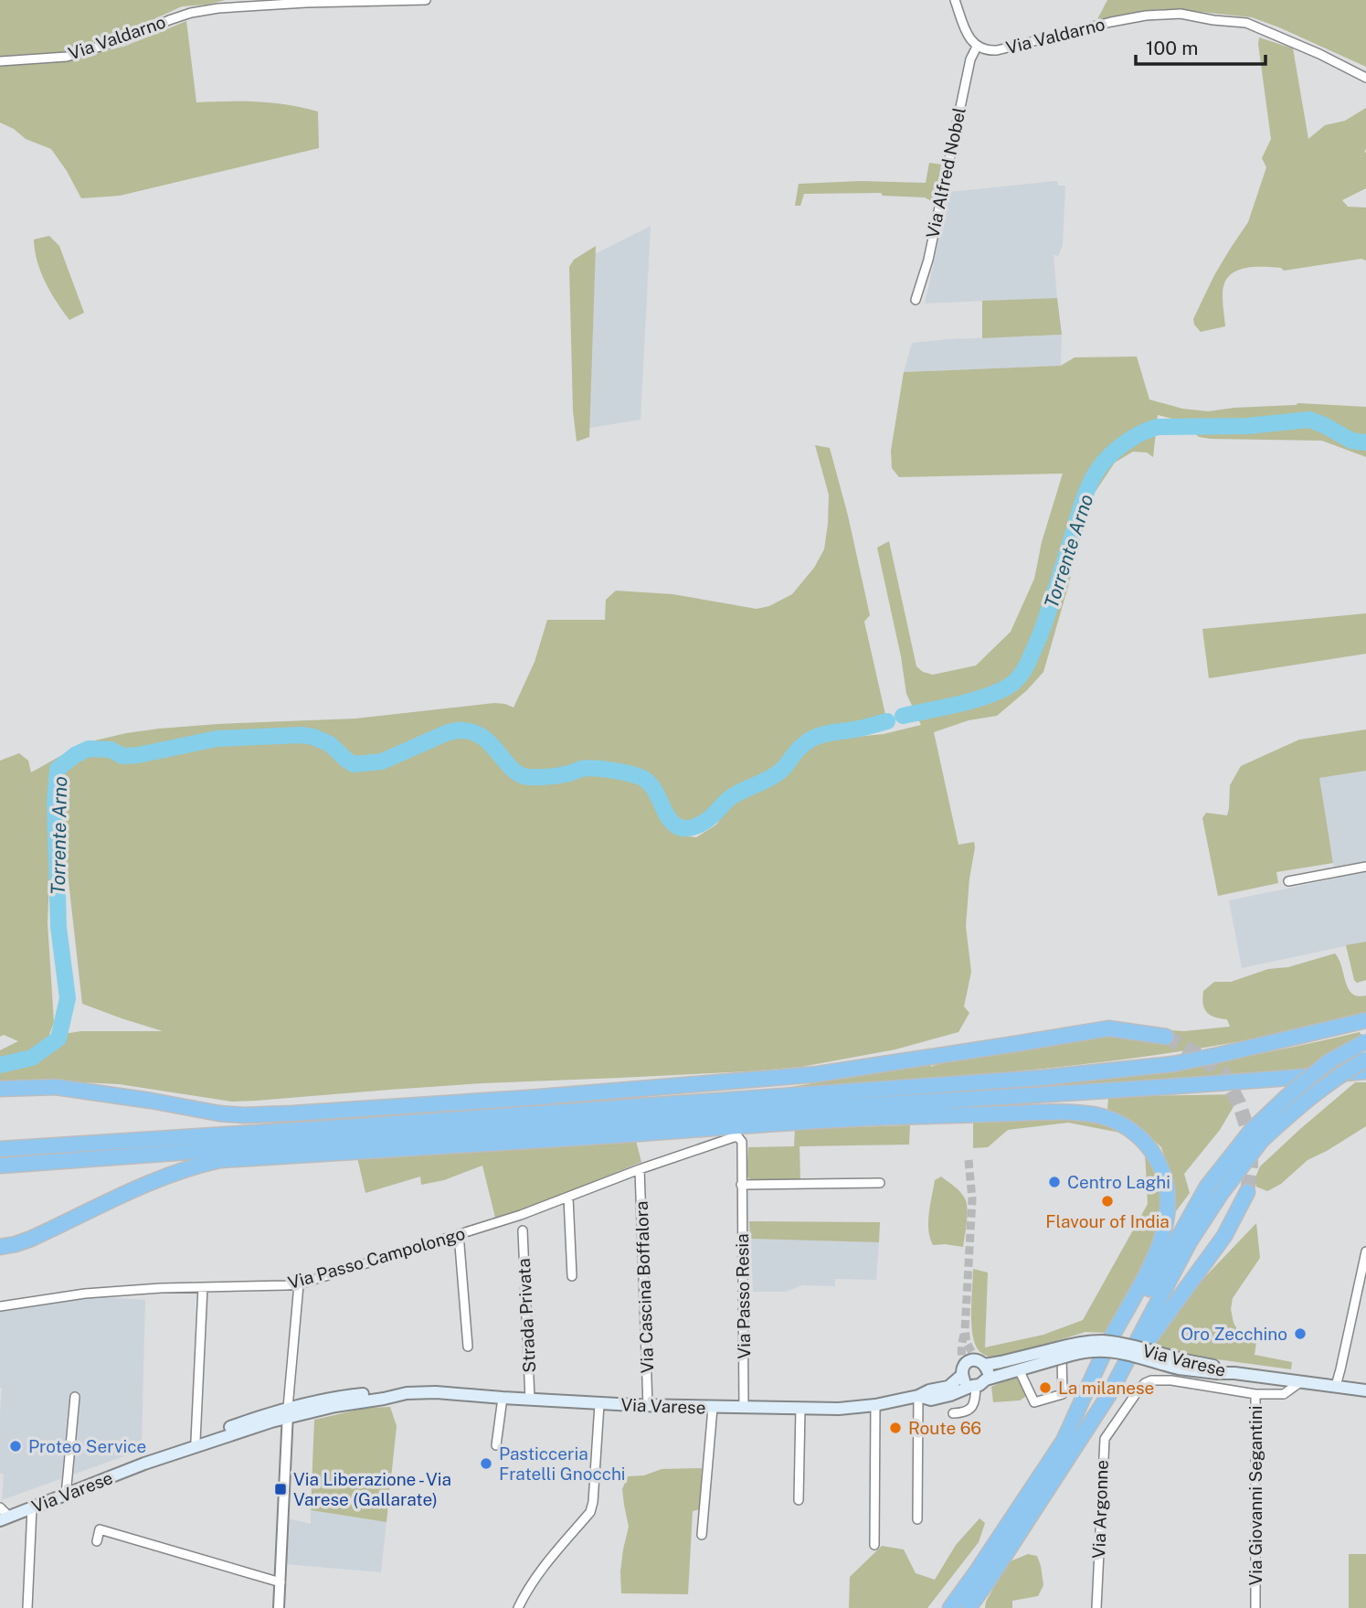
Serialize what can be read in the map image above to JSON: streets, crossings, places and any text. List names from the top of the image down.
{
  "streets": {
    "main road": ["Via Varese"],
    "street": [
      "Via Valdarno",
      "Via Alfred Nobel",
      "Via Passo Campolongo",
      "Via Cascina Boffalora",
      "Via Passo Resia",
      "Strada Privata",
      "Via Giovanni Segantini",
      "Via Argonne"
    ]
  },
  "crossings": [
    ["Via Valdarno", "Via Alfred Nobel"],
    ["Via Passo Campolongo", "Via Cascina Boffalora"],
    ["Via Passo Campolongo", "Via Passo Resia"],
    ["Via Cascina Boffalora", "Via Varese"],
    ["Via Passo Resia", "Via Varese"],
    ["Strada Privata", "Via Varese"],
    ["Via Varese", "Via Giovanni Segantini"],
    ["Via Giovanni Segantini", "Via Argonne"]
  ],
  "water": ["Torrente Arno"],
  "places": {
    "other": [
      "Centro Laghi",
      "Flavour of India",
      "Oro Zecchino",
      "La milanese",
      "Route 66",
      "Proteo Service",
      "Pasticceria Fratelli Gnocchi"
    ],
    "transit": ["Via Liberazione - Via Varese (Gallarate)"]
  },
  "scale_bar": "100 m"
}
